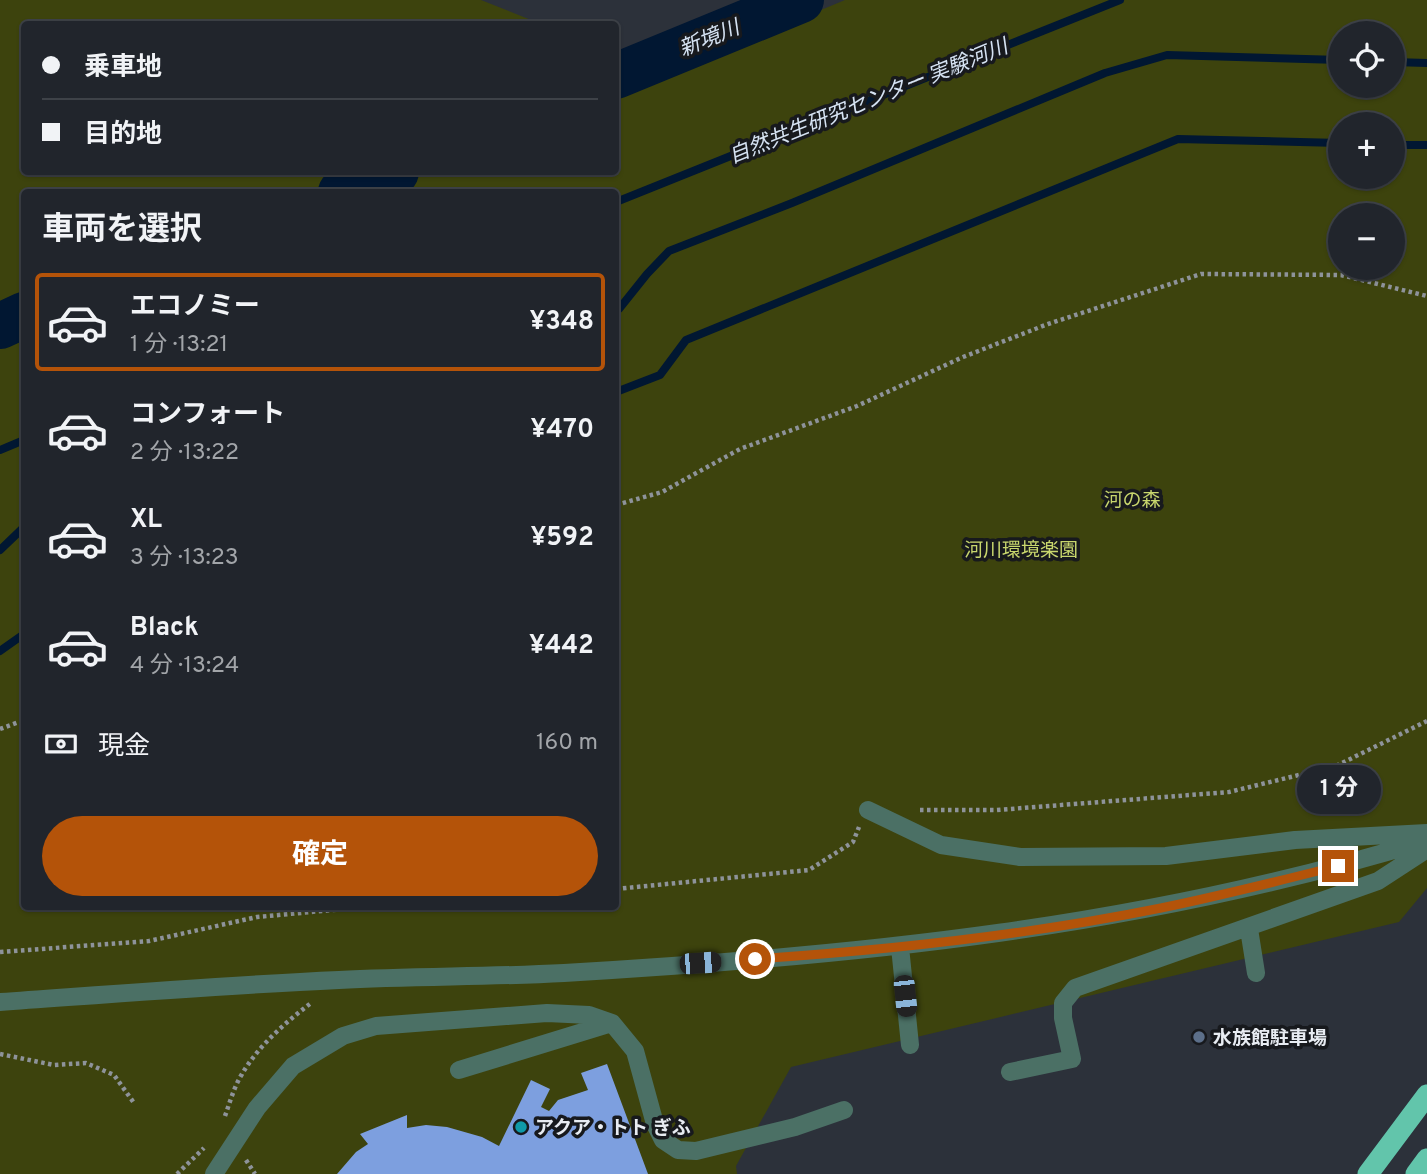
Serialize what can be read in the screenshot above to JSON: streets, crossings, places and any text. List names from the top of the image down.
{
  "water": ["新境川", "自然共生研究センター 実験河川"],
  "parks": ["河の森", "河川環境楽園"],
  "places": ["水族館駐車場", "アクア・トト ぎふ"],
  "page": {
    "map_buttons": ["+", "−"],
    "banner": ["乗車地", "目的地"],
    "heading": "車両を選択",
    "list": [
      {
        "name": "エコノミー",
        "note": "1 分 · 13:21",
        "value": "¥348"
      },
      {
        "name": "コンフォート",
        "note": "2 分 · 13:22",
        "value": "¥470"
      },
      {
        "name": "XL",
        "note": "3 分 · 13:23",
        "value": "¥592"
      },
      {
        "name": "Black",
        "note": "4 分 · 13:24",
        "value": "¥442"
      }
    ],
    "pay": ["現金", "160 m"],
    "bubble": "1 分",
    "buttons": "確定"
  }
}
